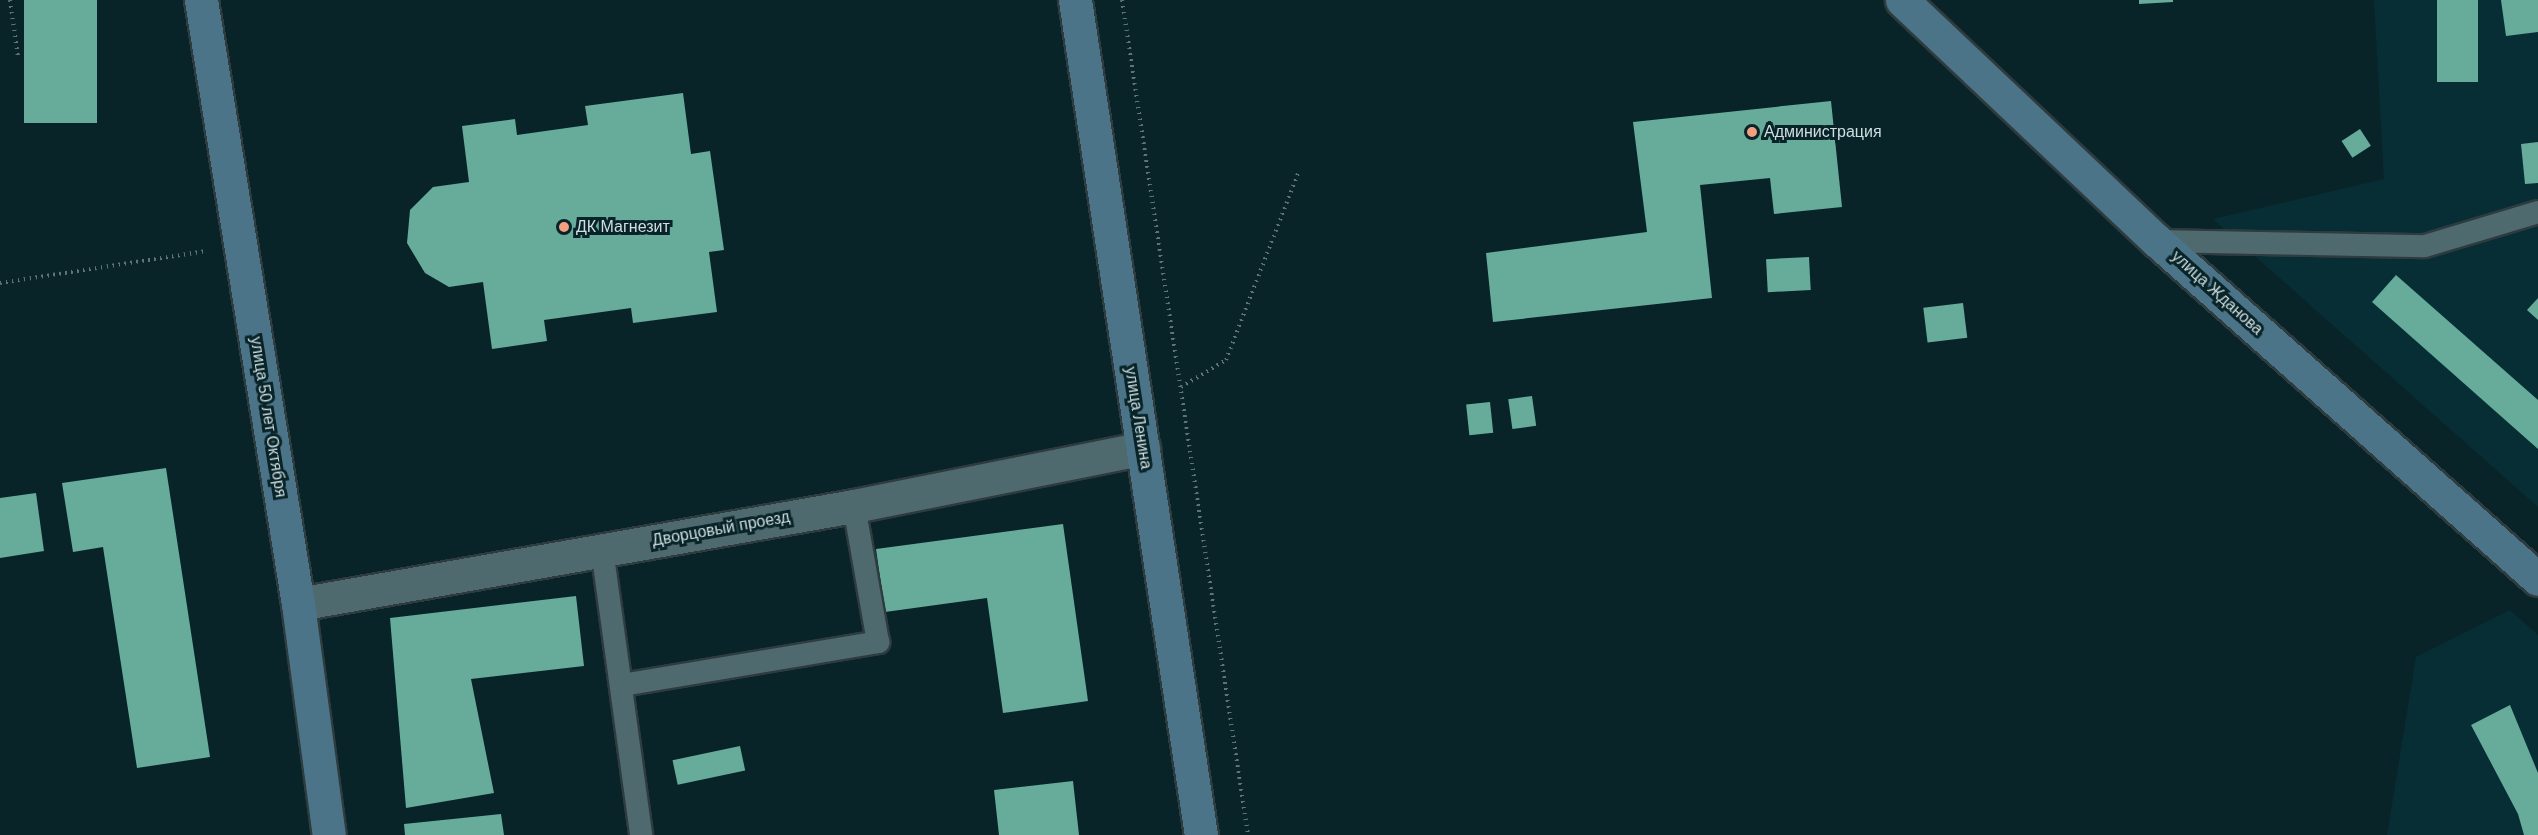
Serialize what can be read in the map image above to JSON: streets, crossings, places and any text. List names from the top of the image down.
{
  "streets": {
    "street": [
      "улица Жданова",
      "улица 50 лет Октября",
      "улица Ленина",
      "Дворцовый проезд"
    ]
  },
  "crossings": [
    ["улица 50 лет Октября", "Дворцовый проезд"],
    ["улица Ленина", "Дворцовый проезд"]
  ],
  "places": ["Администрация", "ДК Магнезит"]
}
